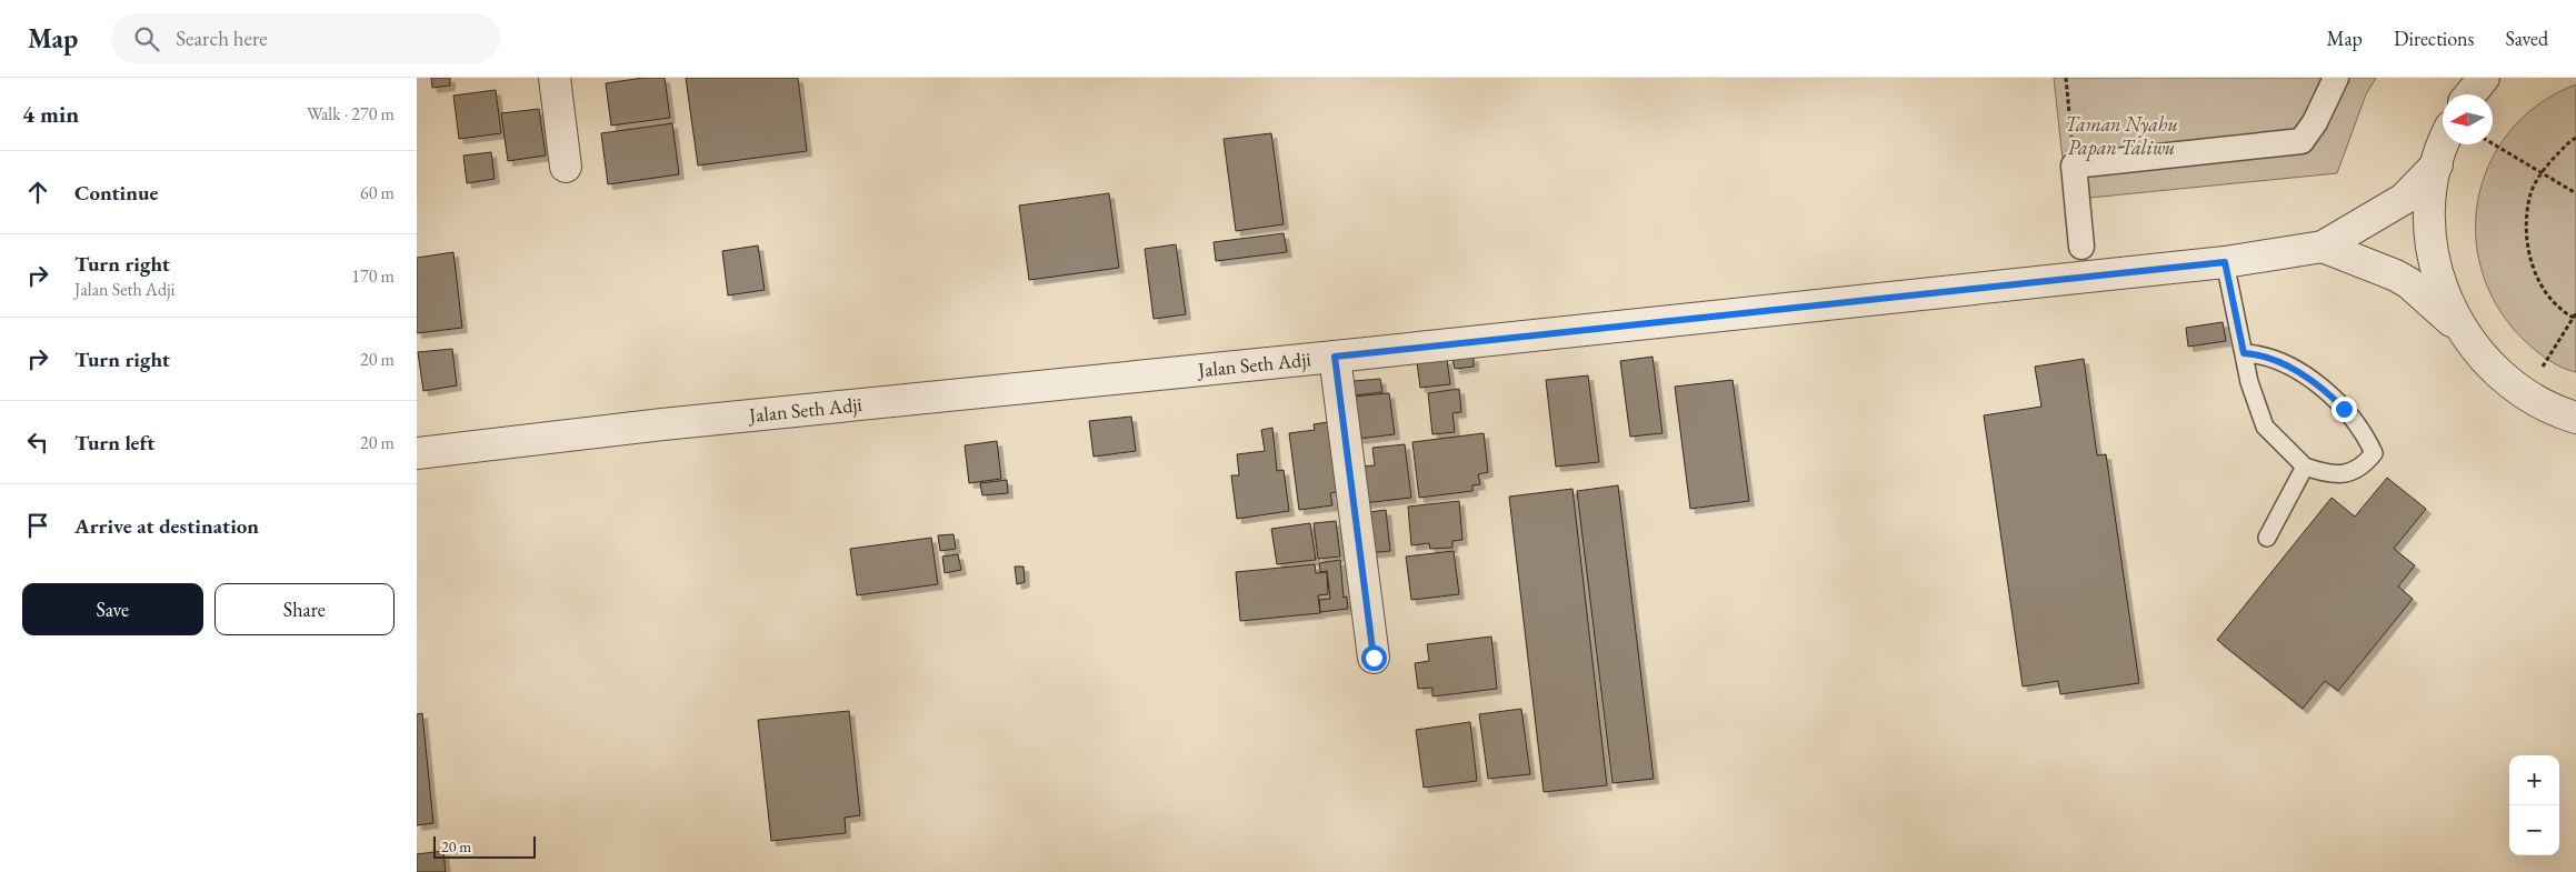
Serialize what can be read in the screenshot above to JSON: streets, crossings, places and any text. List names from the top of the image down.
{
  "streets": {
    "street": ["Jalan Seth Adji"]
  },
  "parks": ["Taman Nyahu Papan Taliwu"],
  "scale_bar": "20 m",
  "north": "left",
  "page": {
    "header": "Map",
    "search": "Search here",
    "nav": ["Map", "Directions", "Saved"],
    "heading": ["4 min", "Walk · 270 m"],
    "list": [
      ["Continue", "60 m"],
      ["Turn right", "Jalan Seth Adji", "170 m"],
      ["Turn right", "20 m"],
      ["Turn left", "20 m"],
      "Arrive at destination"
    ],
    "buttons": ["Save", "Share"],
    "map_buttons": ["+", "−"],
    "scale": "20 m"
  }
}
